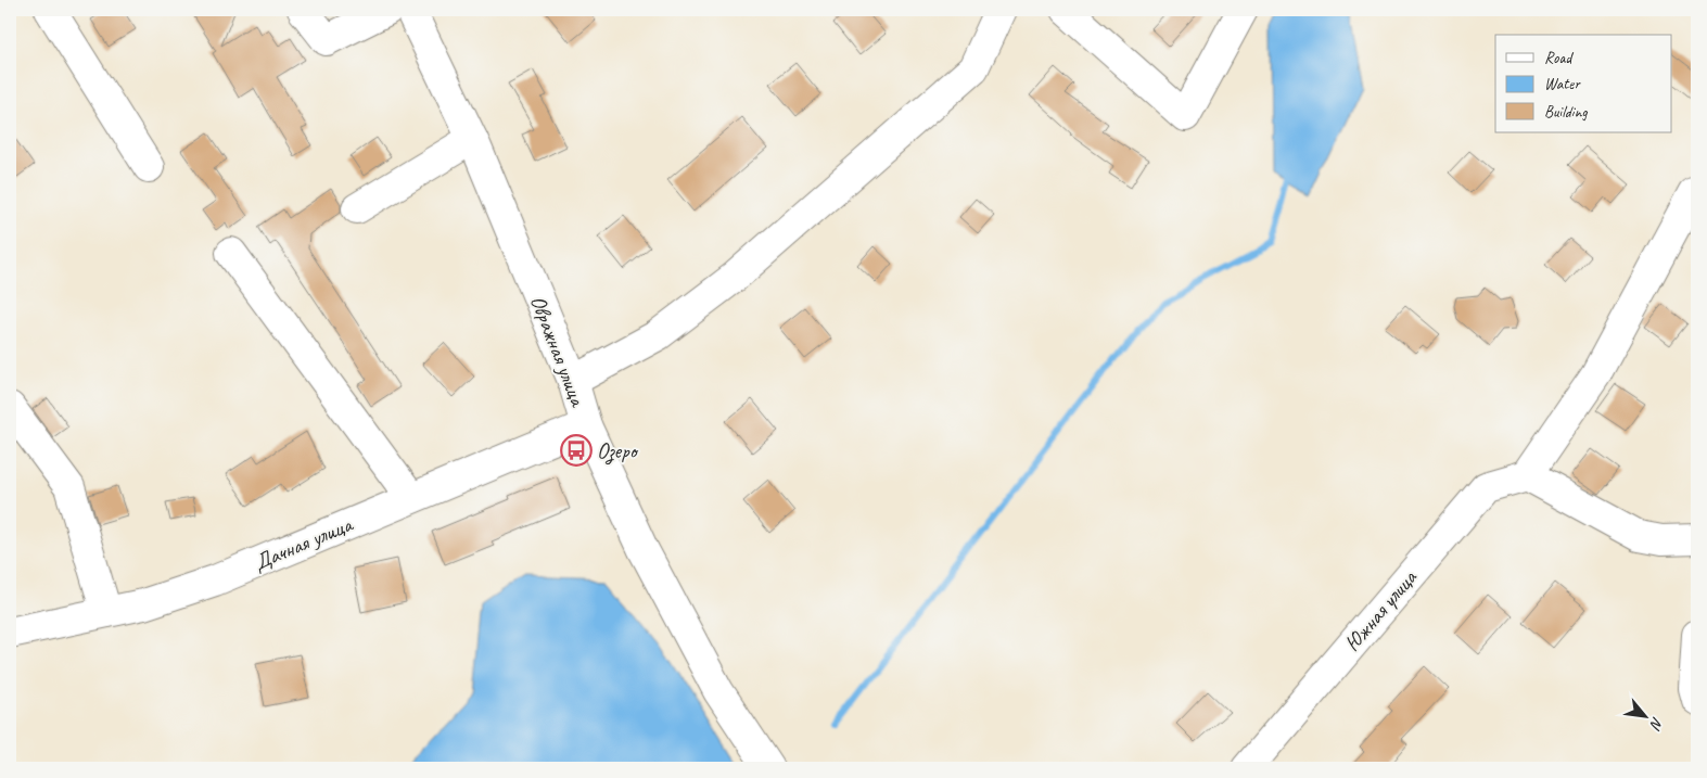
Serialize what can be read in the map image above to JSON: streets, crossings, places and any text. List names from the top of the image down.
{
  "streets": {
    "street": ["Овражная улица", "Дачная улица", "Южная улица"]
  },
  "crossings": [
    ["Овражная улица", "Дачная улица"]
  ],
  "places": {
    "bus stop": ["Озеро"]
  },
  "legend": ["Road", "Water", "Building"],
  "north": "bottom right"
}
